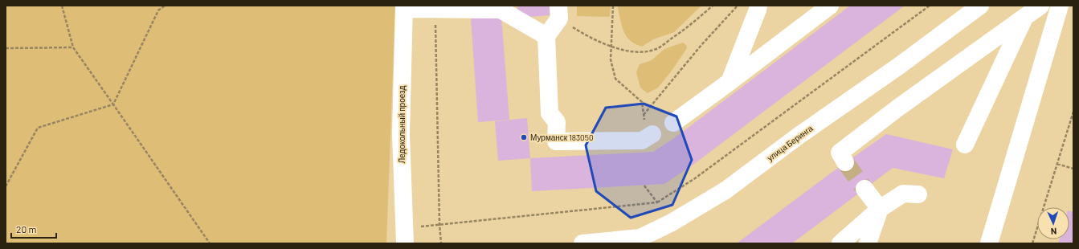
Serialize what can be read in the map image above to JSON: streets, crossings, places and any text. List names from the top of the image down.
{
  "streets": {
    "street": ["Ледокольный проезд", "улица Беринга"]
  },
  "places": ["Мурманск 183050"],
  "scale_bar": "20 m",
  "north": "bottom"
}
